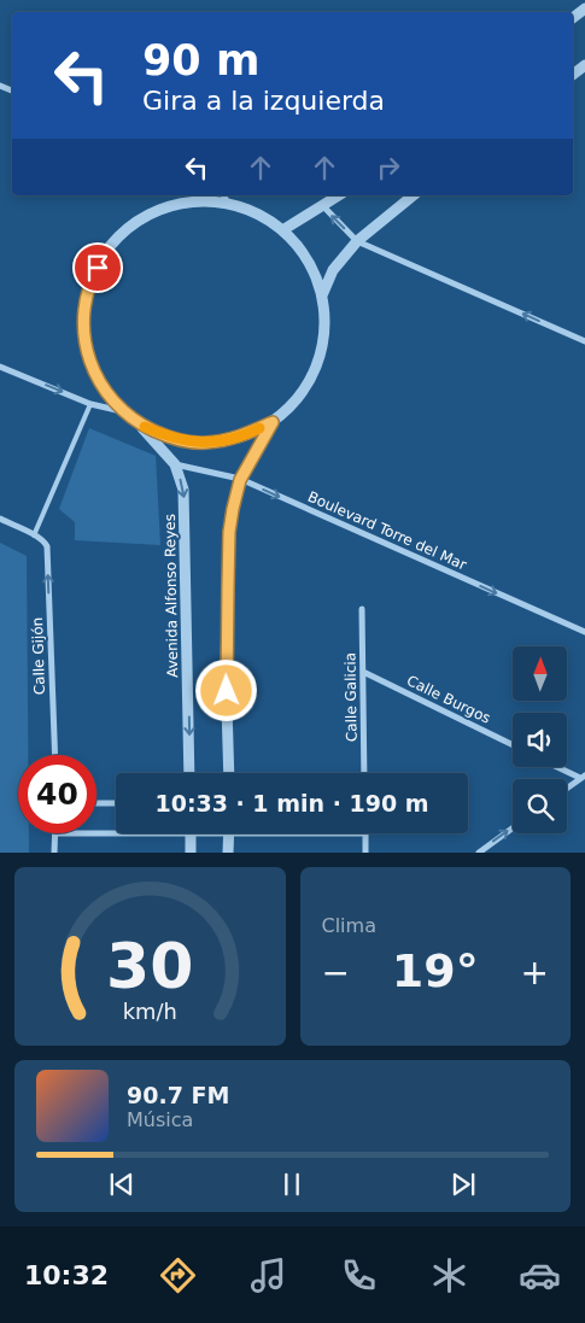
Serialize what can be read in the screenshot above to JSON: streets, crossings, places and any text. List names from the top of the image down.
{
  "streets": {
    "street": [
      "Boulevard Torre del Mar",
      "Avenida Alfonso Reyes",
      "Calle Gijón",
      "Calle Galicia",
      "Calle Burgos"
    ]
  },
  "crossings": [
    ["Boulevard Torre del Mar", "Avenida Alfonso Reyes"],
    ["Calle Galicia", "Calle Burgos"]
  ],
  "one_way": ["Boulevard Torre del Mar", "Calle Gijón"],
  "north": "top",
  "page": {
    "turn": ["90 m", "Gira a la izquierda"],
    "limit": "40",
    "trip": "10:33 · 1 min · 190 m",
    "tile": "Clima",
    "heat": ["−", "19°", "+"],
    "song": ["90.7 FM", "Música"],
    "tabs": "10:32",
    "gauge": ["30", "km/h"]
  }
}
